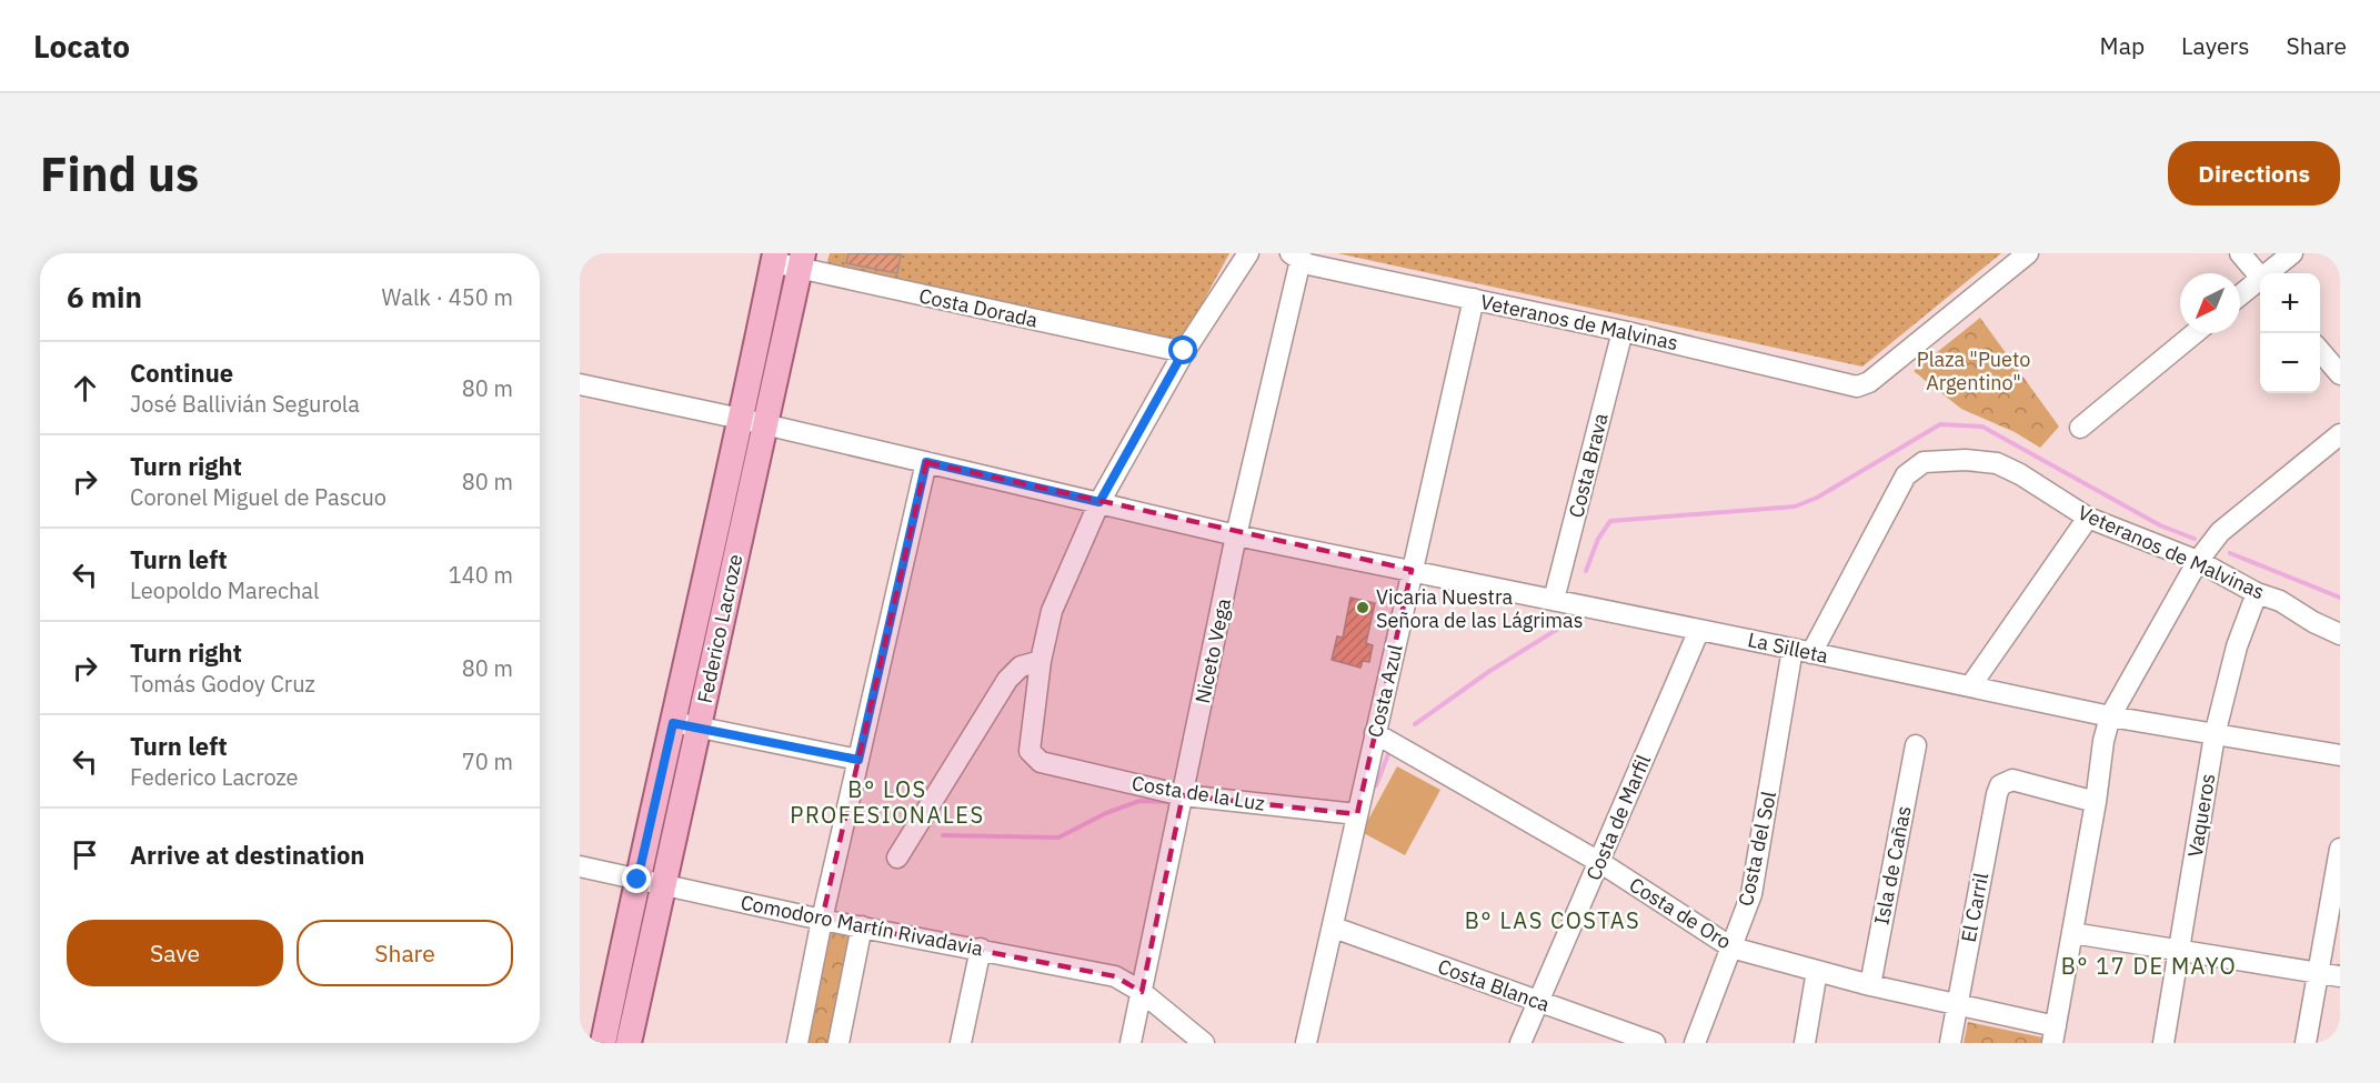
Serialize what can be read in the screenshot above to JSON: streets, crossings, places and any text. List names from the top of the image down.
{
  "streets": {
    "main road": ["Federico Lacroze"],
    "street": [
      "Costa Dorada",
      "Veteranos de Malvinas",
      "Costa Brava",
      "La Silleta",
      "Niceto Vega",
      "Costa Azul",
      "Costa de la Luz",
      "Vaqueros",
      "Costa de Marfil",
      "Costa del Sol",
      "Isla de Cañas",
      "El Carril",
      "Costa de Oro",
      "Comodoro Martín Rivadavia",
      "Costa Blanca"
    ]
  },
  "crossings": [
    ["Costa Dorada", "Federico Lacroze"],
    ["Veteranos de Malvinas", "Costa Brava"],
    ["Veteranos de Malvinas", "Niceto Vega"],
    ["Veteranos de Malvinas", "Costa Azul"],
    ["Veteranos de Malvinas", "Vaqueros"],
    ["Veteranos de Malvinas", "Costa del Sol"],
    ["Costa Brava", "La Silleta"],
    ["Federico Lacroze", "La Silleta"],
    ["Federico Lacroze", "Comodoro Martín Rivadavia"],
    ["La Silleta", "Niceto Vega"],
    ["La Silleta", "Costa Azul"],
    ["La Silleta", "Vaqueros"],
    ["La Silleta", "Costa de Marfil"],
    ["La Silleta", "Costa del Sol"],
    ["Niceto Vega", "Costa de la Luz"],
    ["Niceto Vega", "Comodoro Martín Rivadavia"],
    ["Costa Azul", "Costa de la Luz"],
    ["Costa Azul", "Costa de Oro"],
    ["Costa Azul", "Costa Blanca"],
    ["Costa de Marfil", "Costa de Oro"],
    ["Costa de Marfil", "Costa Blanca"],
    ["Costa del Sol", "Costa de Oro"],
    ["Isla de Cañas", "Costa de Oro"],
    ["El Carril", "Costa de Oro"]
  ],
  "districts": ["B° LOS PROFESIONALES", "B° LAS COSTAS", "B° 17 DE MAYO"],
  "parks": ["Plaza \"Pueto Argentino\""],
  "places": ["Vicaria Nuestra Señora de las Lágrimas"],
  "north": "bottom left",
  "page": {
    "header": "Locato",
    "nav": ["Map", "Layers", "Share"],
    "buttons": [
      "Directions",
      ["Save", "Share"]
    ],
    "title": "Find us",
    "heading": ["6 min", "Walk · 450 m"],
    "map_buttons": ["+", "−"],
    "list": [
      ["Continue", "José Ballivián Segurola", "80 m"],
      ["Turn right", "Coronel Miguel de Pascuo", "80 m"],
      ["Turn left", "Leopoldo Marechal", "140 m"],
      ["Turn right", "Tomás Godoy Cruz", "80 m"],
      ["Turn left", "Federico Lacroze", "70 m"],
      "Arrive at destination"
    ]
  }
}
